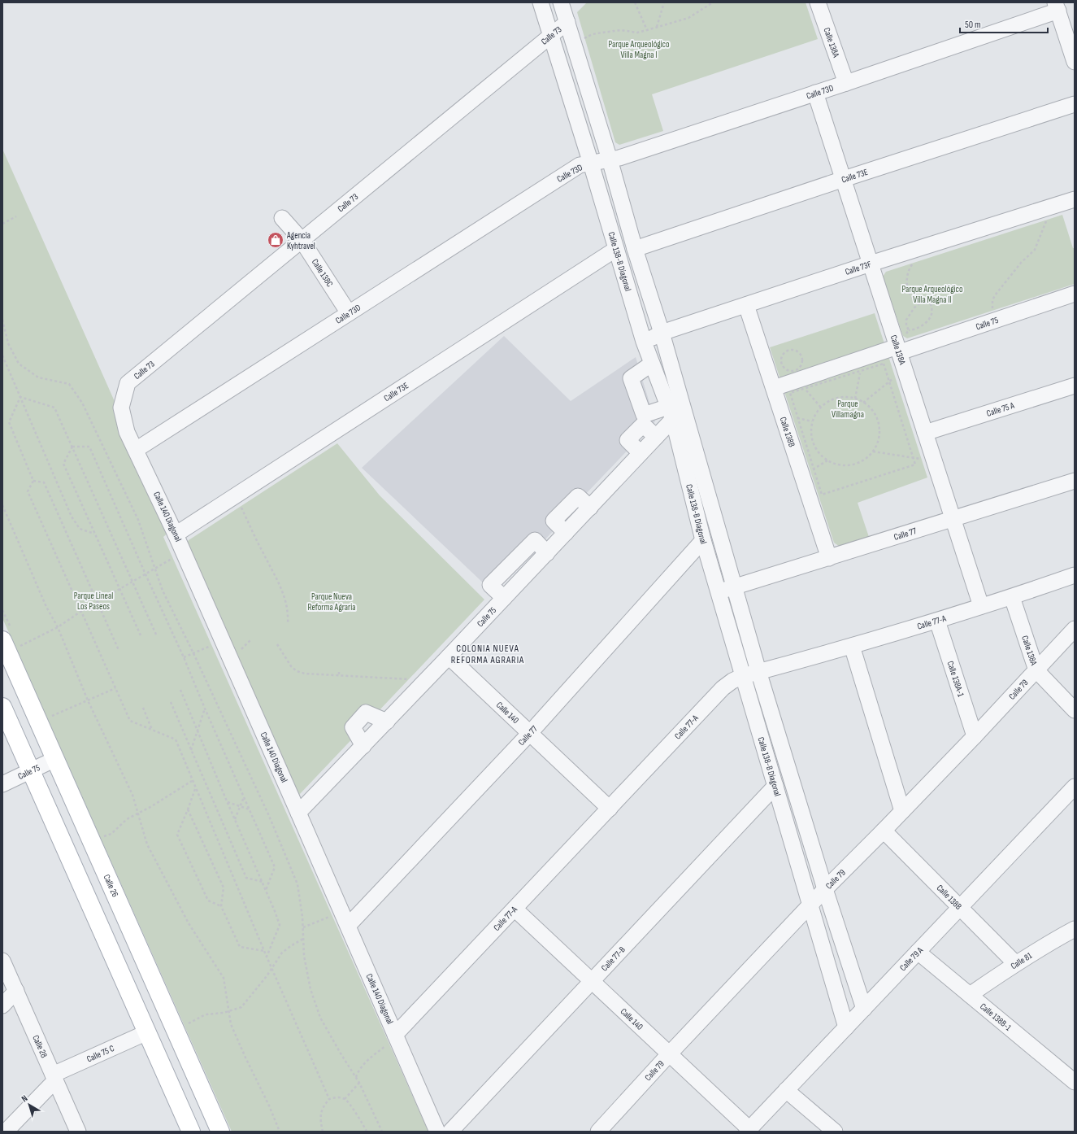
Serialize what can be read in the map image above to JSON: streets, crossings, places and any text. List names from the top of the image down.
{
  "streets": {
    "main road": ["Calle 26"],
    "street": [
      "Calle 73",
      "Calle 138A",
      "Calle 73D",
      "Calle 73E",
      "Calle 138-B Diagonal",
      "Calle 73F",
      "Calle 138C",
      "Calle 75",
      "Calle 75 A",
      "Calle 138B",
      "Calle 140 Diagonal",
      "Calle 77",
      "Calle 77-A",
      "Calle 138A-1",
      "Calle 79",
      "Calle 140",
      "Calle 77-B",
      "Calle 79 A",
      "Calle 81",
      "Calle 138B-1",
      "Calle 28",
      "Calle 75 C"
    ]
  },
  "crossings": [
    ["Calle 73", "Calle 138-B Diagonal"],
    ["Calle 73", "Calle 138C"],
    ["Calle 73", "Calle 140 Diagonal"],
    ["Calle 138A", "Calle 73D"],
    ["Calle 138A", "Calle 73E"],
    ["Calle 138A", "Calle 73F"],
    ["Calle 138A", "Calle 75"],
    ["Calle 138A", "Calle 75 A"],
    ["Calle 138A", "Calle 77"],
    ["Calle 138A", "Calle 77-A"],
    ["Calle 138A", "Calle 79"],
    ["Calle 73D", "Calle 138-B Diagonal"],
    ["Calle 73D", "Calle 138C"],
    ["Calle 73D", "Calle 140 Diagonal"],
    ["Calle 73E", "Calle 138-B Diagonal"],
    ["Calle 73E", "Calle 140 Diagonal"],
    ["Calle 138-B Diagonal", "Calle 73F"],
    ["Calle 138-B Diagonal", "Calle 75"],
    ["Calle 138-B Diagonal", "Calle 77"],
    ["Calle 138-B Diagonal", "Calle 77-A"],
    ["Calle 138-B Diagonal", "Calle 79"],
    ["Calle 138-B Diagonal", "Calle 77-B"],
    ["Calle 138-B Diagonal", "Calle 79 A"],
    ["Calle 73F", "Calle 138B"],
    ["Calle 75", "Calle 138B"],
    ["Calle 75", "Calle 140 Diagonal"],
    ["Calle 75", "Calle 140"],
    ["Calle 75", "Calle 26"],
    ["Calle 138B", "Calle 77"],
    ["Calle 138B", "Calle 79"],
    ["Calle 138B", "Calle 79 A"],
    ["Calle 138B", "Calle 81"],
    ["Calle 140 Diagonal", "Calle 77"],
    ["Calle 140 Diagonal", "Calle 77-A"],
    ["Calle 77", "Calle 140"],
    ["Calle 77-A", "Calle 138A-1"],
    ["Calle 77-A", "Calle 140"],
    ["Calle 138A-1", "Calle 79"],
    ["Calle 79", "Calle 140"],
    ["Calle 140", "Calle 77-B"],
    ["Calle 140", "Calle 79 A"],
    ["Calle 79 A", "Calle 138B-1"],
    ["Calle 81", "Calle 138B-1"],
    ["Calle 28", "Calle 75 C"]
  ],
  "districts": ["COLONIA NUEVA REFORMA AGRARIA"],
  "parks": [
    "Parque Arqueológico Villa Magna I",
    "Parque Arqueológico Villa Magna II",
    "Parque Villamagna",
    "Parque Lineal Los Paseos",
    "Parque Nueva Reforma Agraria"
  ],
  "places": {
    "shop": ["Agencia Kyhtravel"]
  },
  "scale_bar": "50 m",
  "north": "top left"
}
